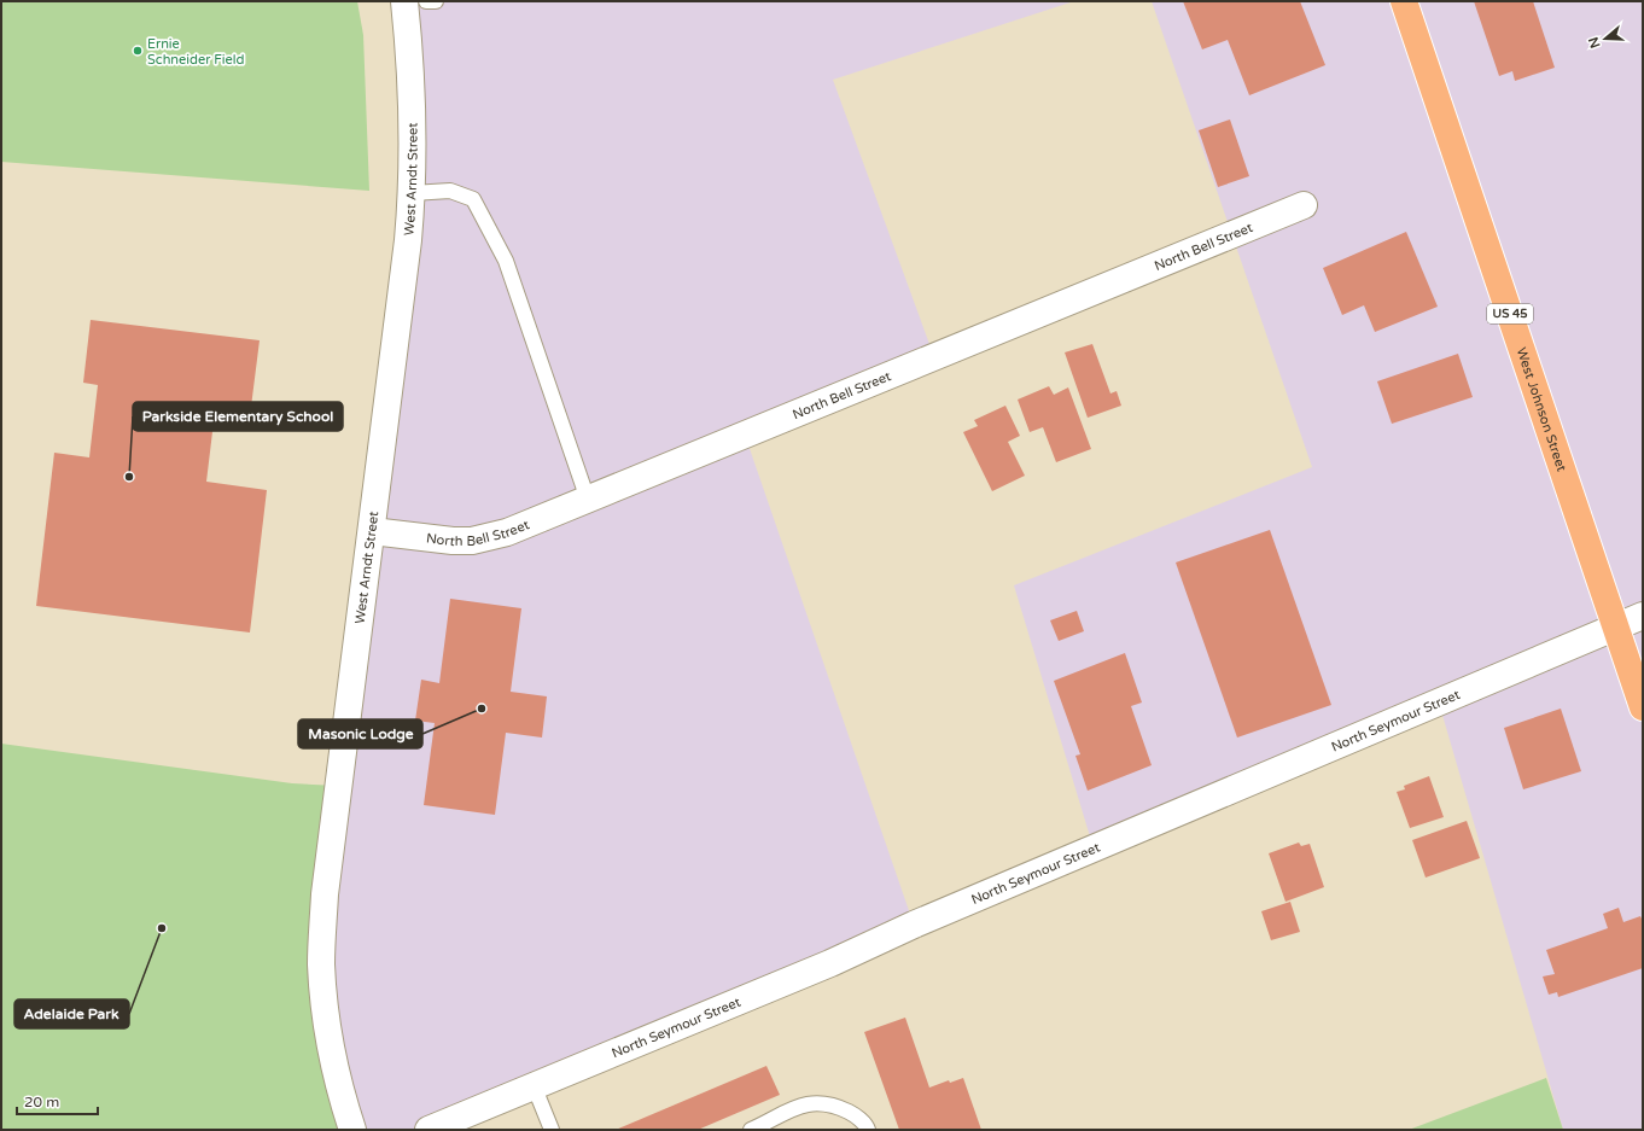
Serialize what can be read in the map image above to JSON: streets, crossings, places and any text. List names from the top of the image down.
{
  "streets": {
    "main road": ["US 45", "West Johnson Street"],
    "street": ["West Arndt Street", "North Bell Street", "North Seymour Street"]
  },
  "crossings": [
    ["West Arndt Street", "North Bell Street"],
    ["West Johnson Street", "North Seymour Street"]
  ],
  "places": [
    "Ernie Schneider Field",
    "Parkside Elementary School",
    "Masonic Lodge",
    "Adelaide Park"
  ],
  "scale_bar": "20 m",
  "north": "left"
}
